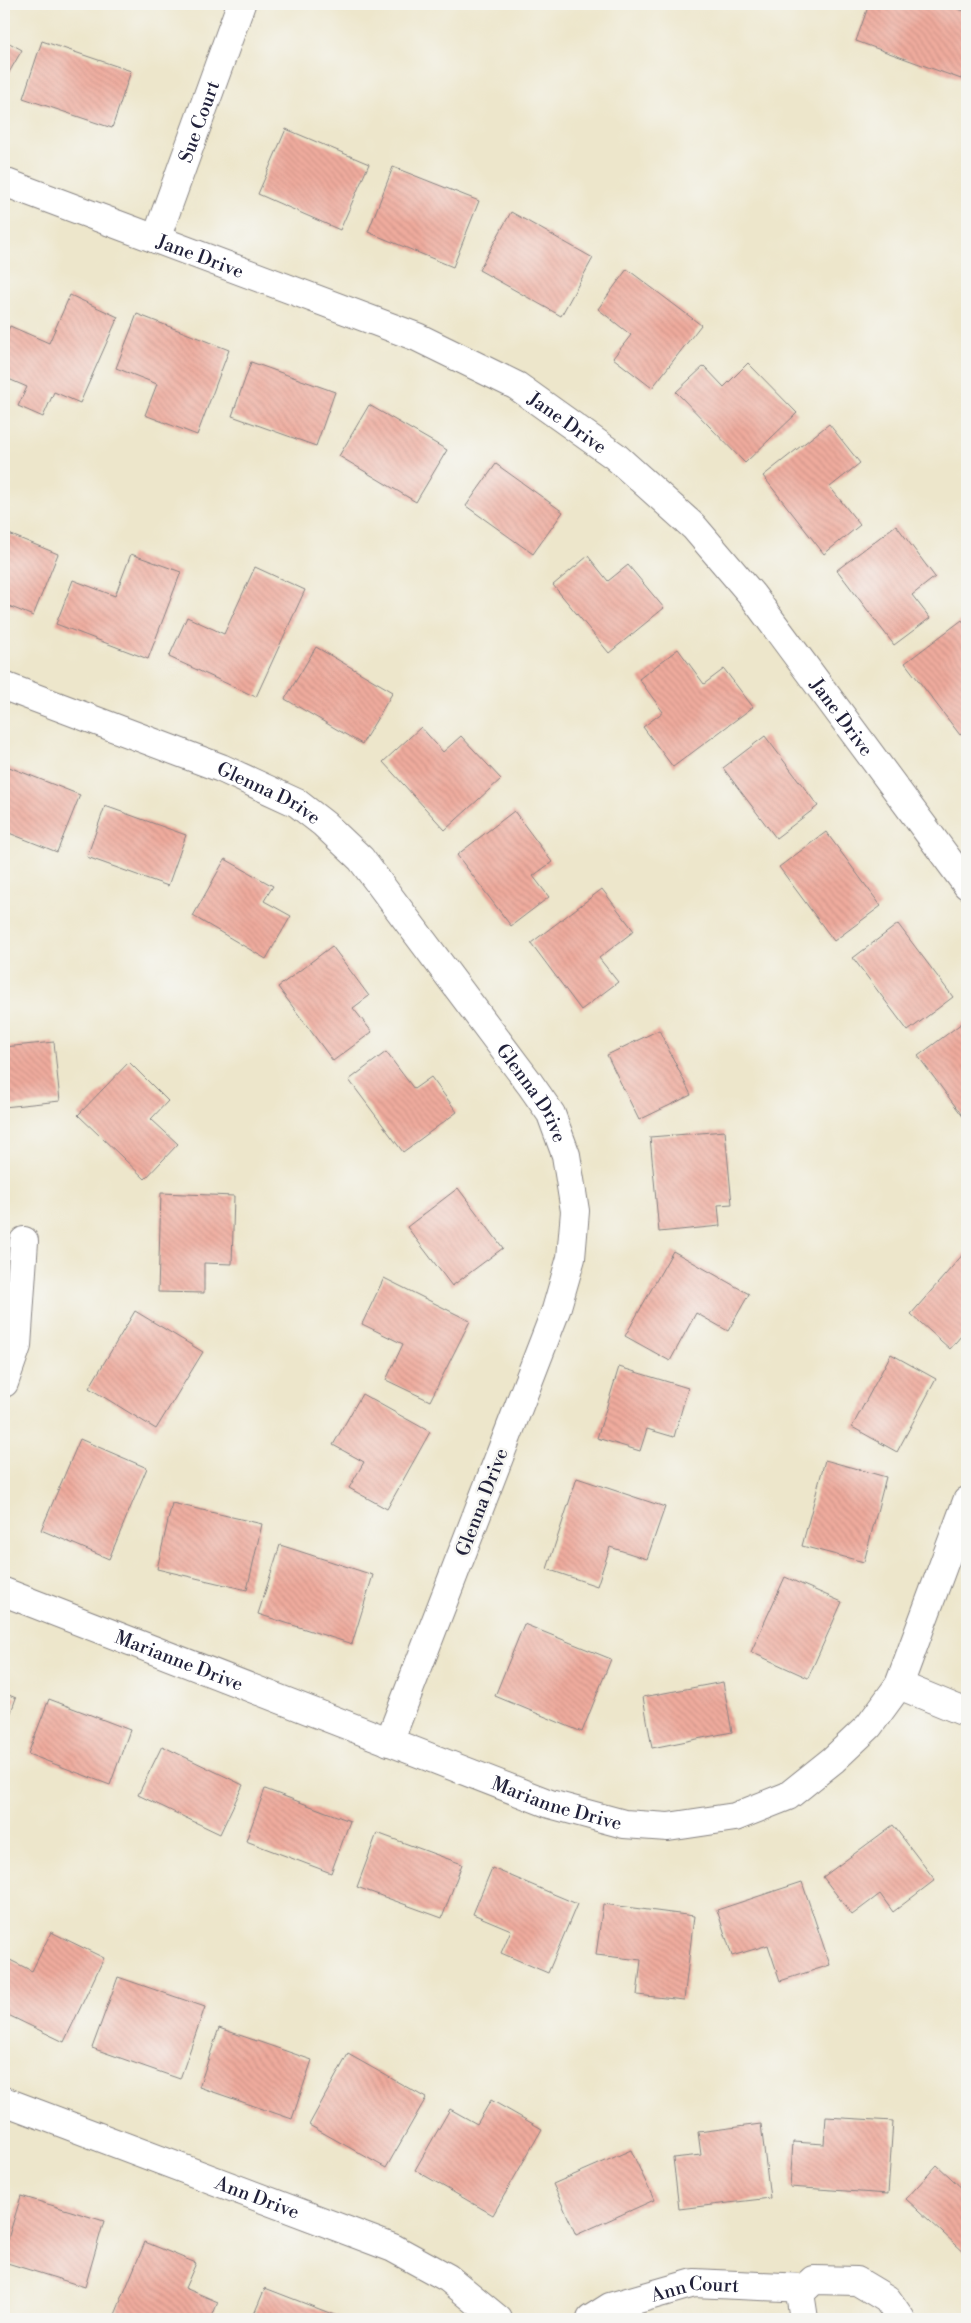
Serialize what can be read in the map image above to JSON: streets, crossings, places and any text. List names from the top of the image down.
{
  "streets": {
    "street": [
      "Sue Court",
      "Jane Drive",
      "Glenna Drive",
      "Marianne Drive",
      "Ann Drive",
      "Ann Court"
    ]
  },
  "crossings": [
    ["Sue Court", "Jane Drive"],
    ["Glenna Drive", "Marianne Drive"]
  ]
}
